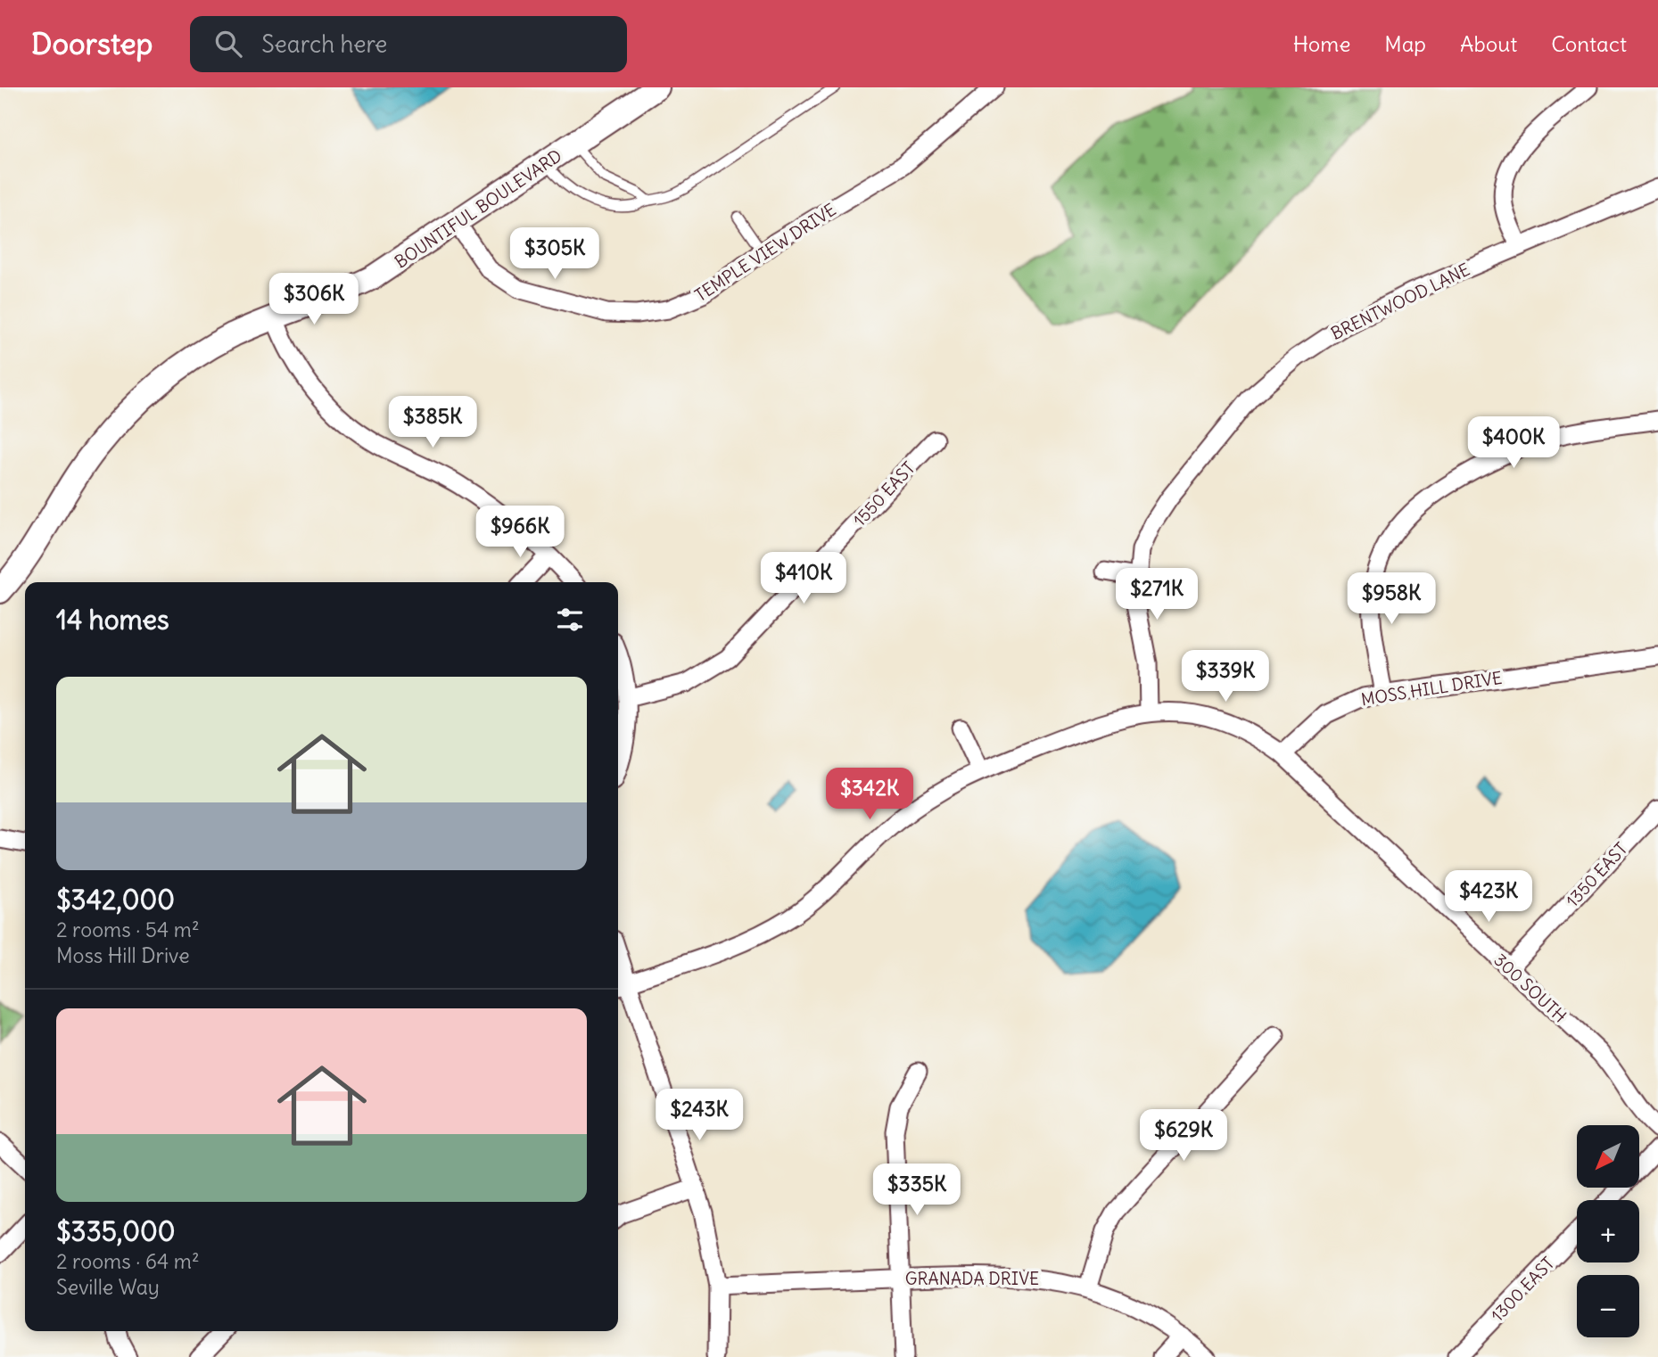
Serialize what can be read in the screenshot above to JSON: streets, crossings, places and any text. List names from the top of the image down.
{
  "streets": {
    "main road": ["BOUNTIFUL BOULEVARD"],
    "street": [
      "TEMPLE VIEW DRIVE",
      "BRENTWOOD LANE",
      "1550 EAST",
      "MOSS HILL DRIVE",
      "1350 EAST",
      "300 SOUTH",
      "GRANADA DRIVE",
      "1300 EAST"
    ]
  },
  "crossings": [
    ["BOUNTIFUL BOULEVARD", "TEMPLE VIEW DRIVE"],
    ["MOSS HILL DRIVE", "300 SOUTH"],
    ["1350 EAST", "300 SOUTH"]
  ],
  "north": "bottom left",
  "page": {
    "header": "Doorstep",
    "search": "Search here",
    "nav": [
      "Home",
      "Map",
      "About",
      "Contact"
    ],
    "price": [
      "$305K",
      "$306K",
      "$385K",
      "$400K",
      "$966K",
      "$410K",
      "$271K",
      "$958K",
      "$339K",
      "$342K",
      "$423K",
      "$243K",
      "$629K",
      "$335K"
    ],
    "heading": "14 homes",
    "list": [
      {
        "name": "$342,000",
        "note": "2 rooms · 54 m² · Moss Hill Drive"
      },
      {
        "name": "$335,000",
        "note": "2 rooms · 64 m² · Seville Way"
      }
    ],
    "map_buttons": ["+", "−"]
  }
}
